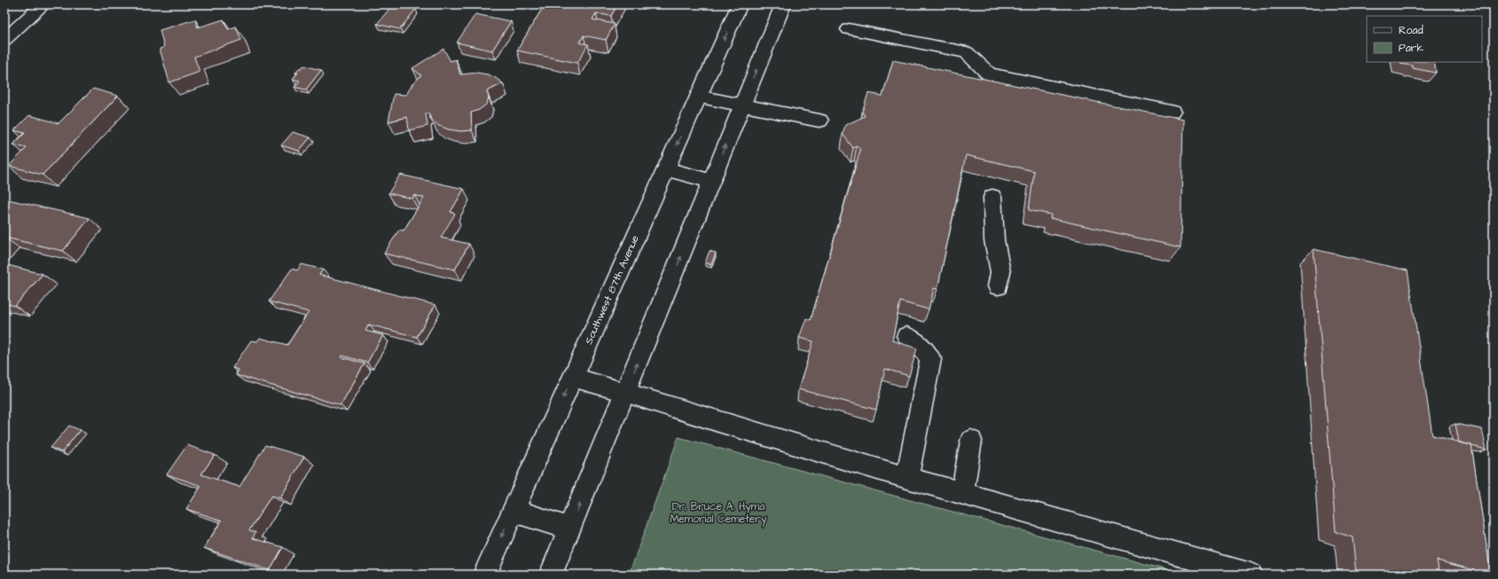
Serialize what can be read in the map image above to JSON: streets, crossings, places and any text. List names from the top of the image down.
{
  "streets": {
    "main road": ["Southwest 87th Avenue"]
  },
  "parks": ["Dr. Bruce A. Hyma Memorial Cemetery"],
  "legend": ["Road", "Park"]
}
